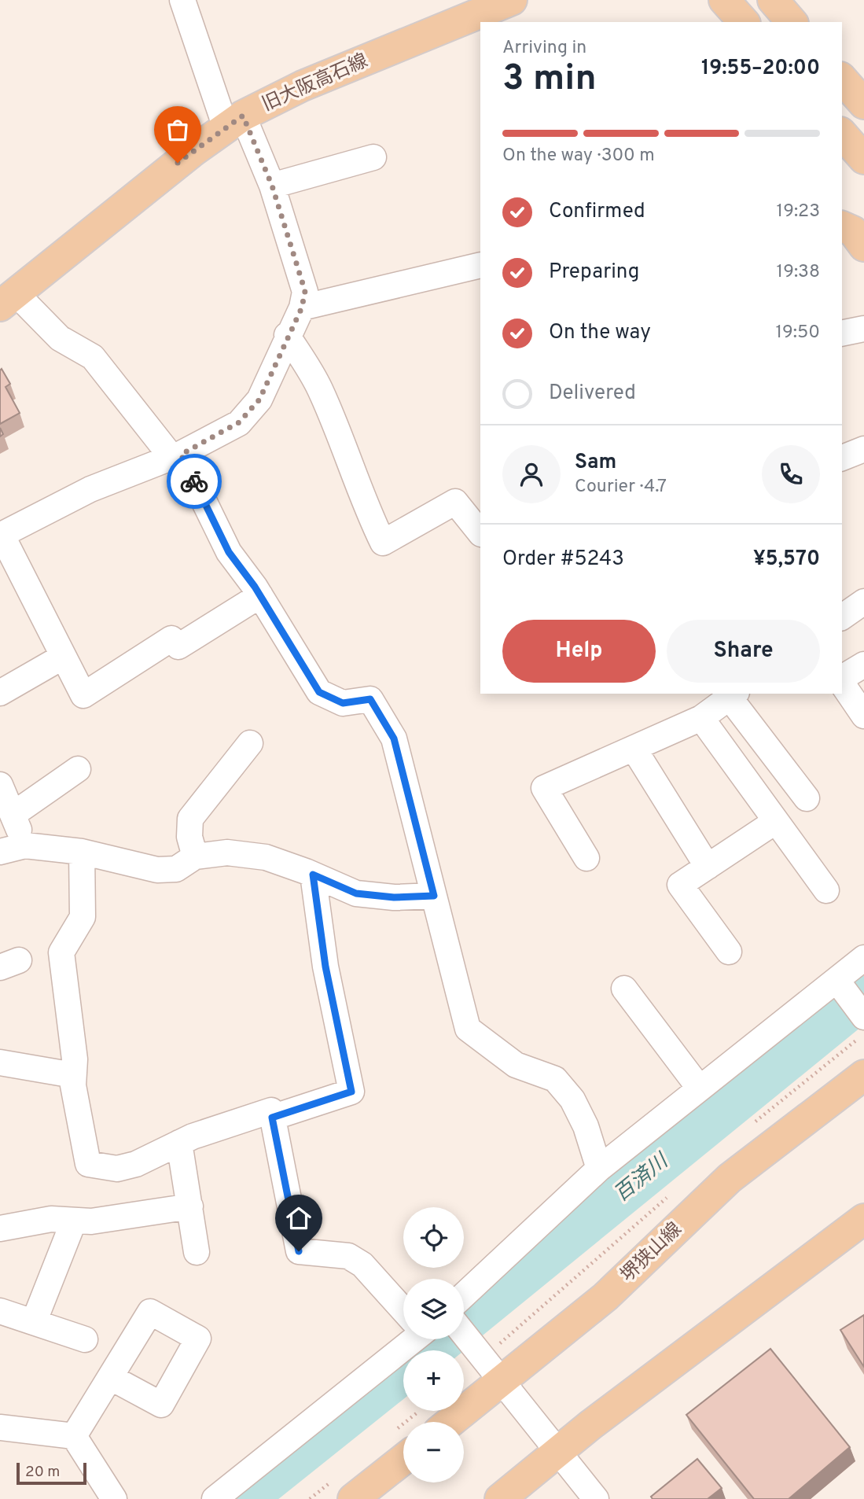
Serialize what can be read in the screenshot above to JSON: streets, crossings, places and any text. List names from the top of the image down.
{
  "streets": {
    "main road": ["旧大阪高石線", "堺狭山線"]
  },
  "water": ["百済川"],
  "scale_bar": "20 m",
  "page": {
    "heading": ["3 min", "Arriving in", "19:55–20:00"],
    "panel": [
      "Sam",
      "Courier · 4.7",
      "Order #5243",
      "¥5,570"
    ],
    "bar": "On the way · 300 m",
    "list": [
      ["Confirmed", "19:23"],
      ["Preparing", "19:38"],
      ["On the way", "19:50"],
      "Delivered"
    ],
    "buttons": ["Help", "Share"],
    "map_buttons": ["+", "−"],
    "scale": "20 m"
  }
}
